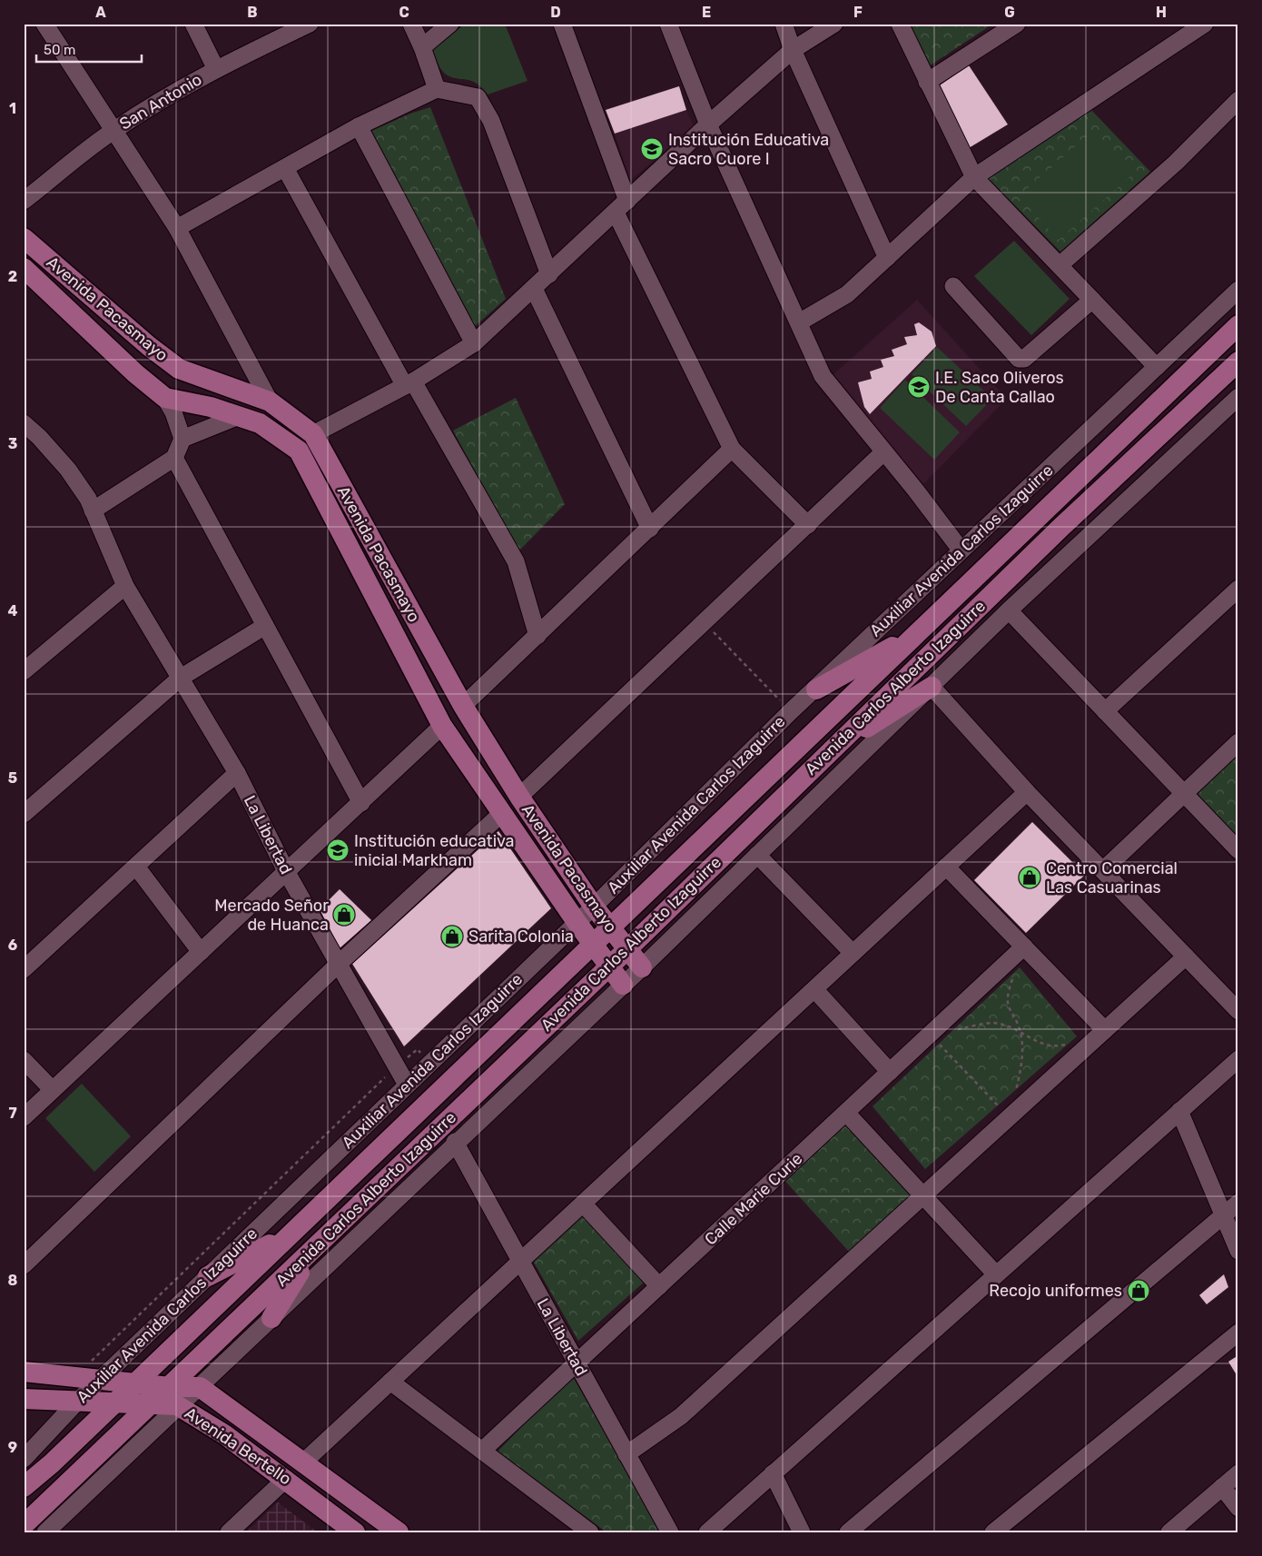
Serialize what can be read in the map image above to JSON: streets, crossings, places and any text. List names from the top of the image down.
{
  "streets": {
    "main road": ["Avenida Pacasmayo", "Avenida Carlos Alberto Izaguirre", "Avenida Bertello"],
    "street": [
      "San Antonio",
      "Auxiliar Avenida Carlos Izaguirre",
      "La Libertad",
      "Calle Marie Curie"
    ]
  },
  "crossings": [
    ["Avenida Pacasmayo", "Auxiliar Avenida Carlos Izaguirre"],
    ["Avenida Pacasmayo", "Avenida Carlos Alberto Izaguirre"],
    ["Auxiliar Avenida Carlos Izaguirre", "La Libertad"],
    ["Auxiliar Avenida Carlos Izaguirre", "Avenida Bertello"],
    ["Avenida Carlos Alberto Izaguirre", "Avenida Bertello"],
    ["La Libertad", "Calle Marie Curie"]
  ],
  "places": {
    "school or university": ["Institución Educativa Sacro Cuore I", "I.E. Saco Oliveros De Canta Callao", "Institución educativa inicial Markham"],
    "shop": [
      "Centro Comercial Las Casuarinas",
      "Mercado Señor de Huanca",
      "Sarita Colonia",
      "Recojo uniformes"
    ]
  },
  "scale_bar": "50 m",
  "grid": {
    "columns": [
      "A",
      "B",
      "C",
      "D",
      "E",
      "F",
      "G",
      "H"
    ],
    "rows": [
      "1",
      "2",
      "3",
      "4",
      "5",
      "6",
      "7",
      "8",
      "9"
    ]
  }
}
